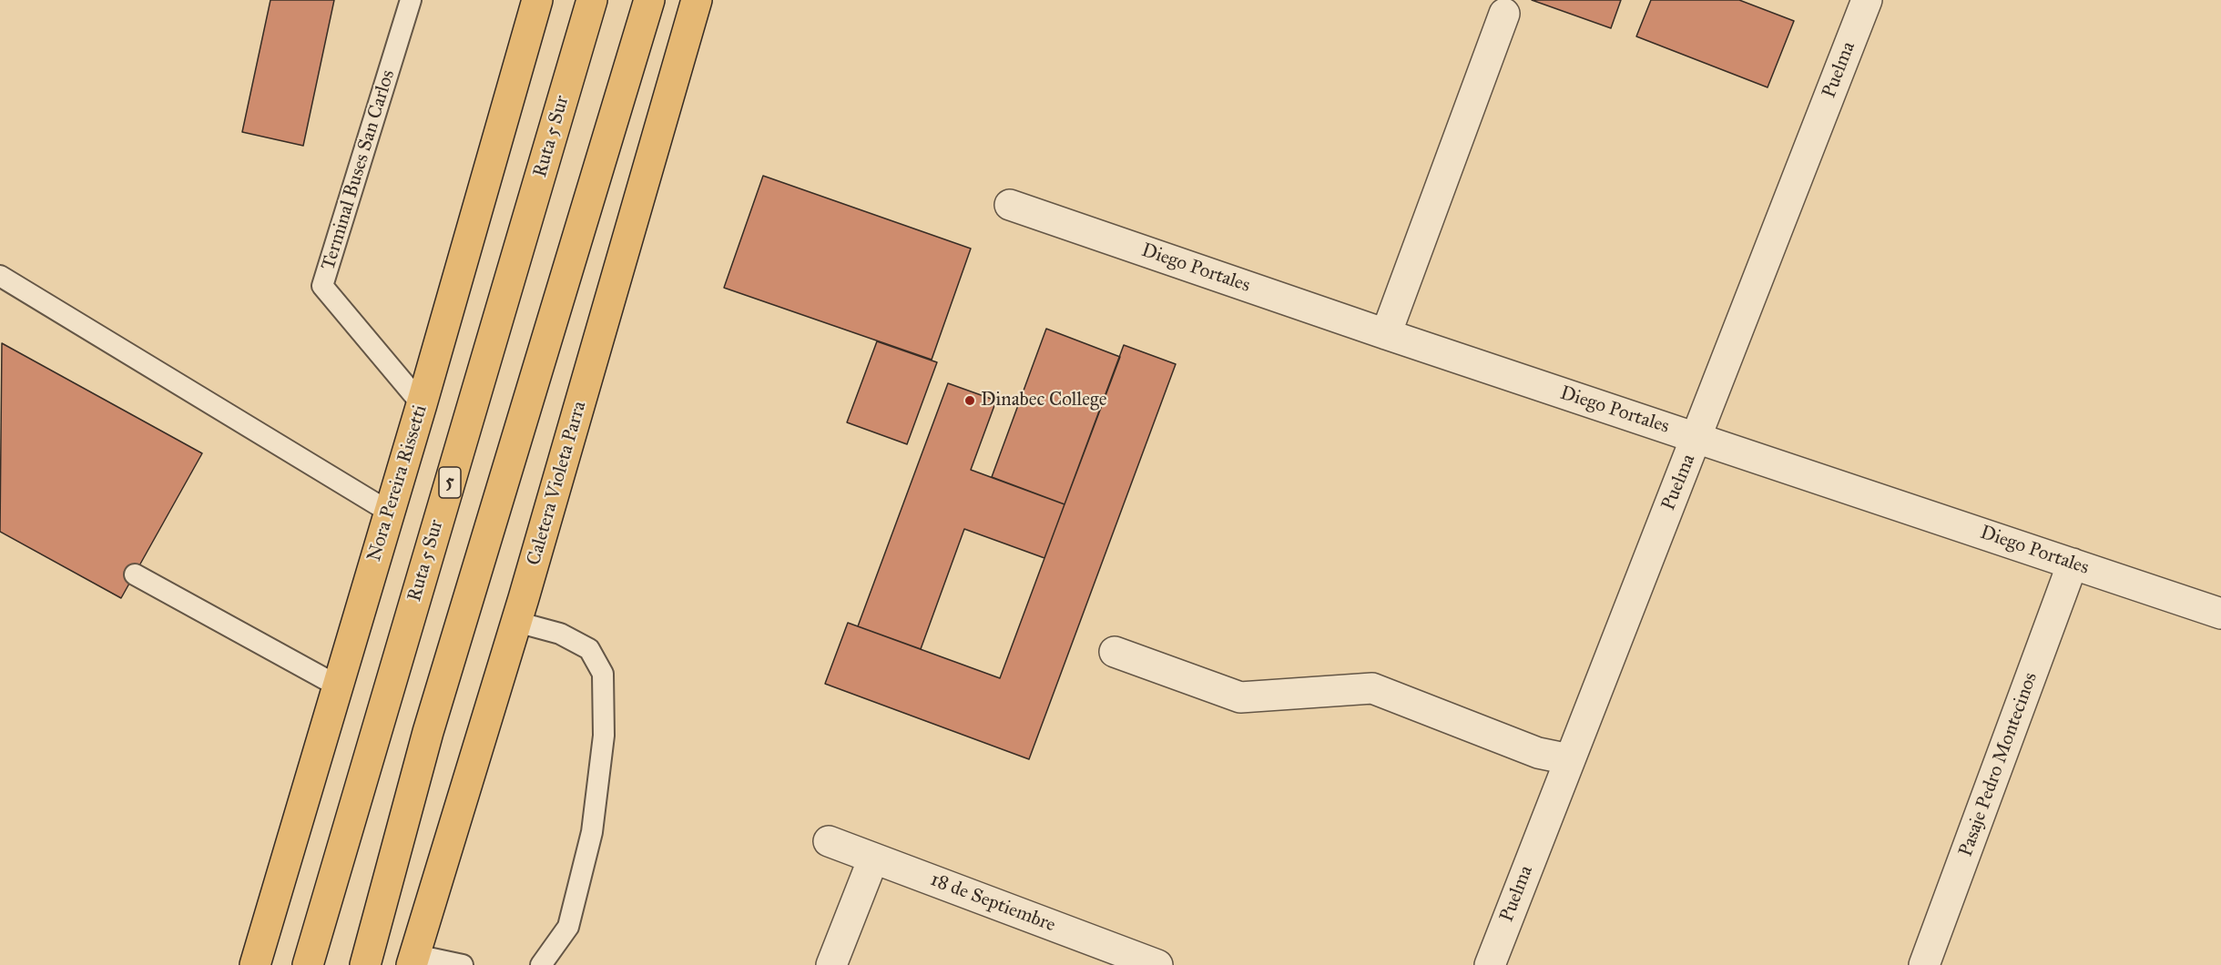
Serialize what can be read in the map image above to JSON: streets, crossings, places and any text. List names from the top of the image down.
{
  "streets": {
    "main road": [
      "Ruta 5 Sur",
      "5",
      "Nora Pereira Rissetti",
      "Caletera Violeta Parra"
    ],
    "street": [
      "Puelma",
      "Diego Portales",
      "Pasaje Pedro Montecinos",
      "18 de Septiembre"
    ],
    "lane": ["Terminal Buses San Carlos"]
  },
  "crossings": [
    ["Puelma", "Diego Portales"],
    ["Terminal Buses San Carlos", "Nora Pereira Rissetti"],
    ["Diego Portales", "Pasaje Pedro Montecinos"]
  ],
  "places": ["Dinabec College"]
}
